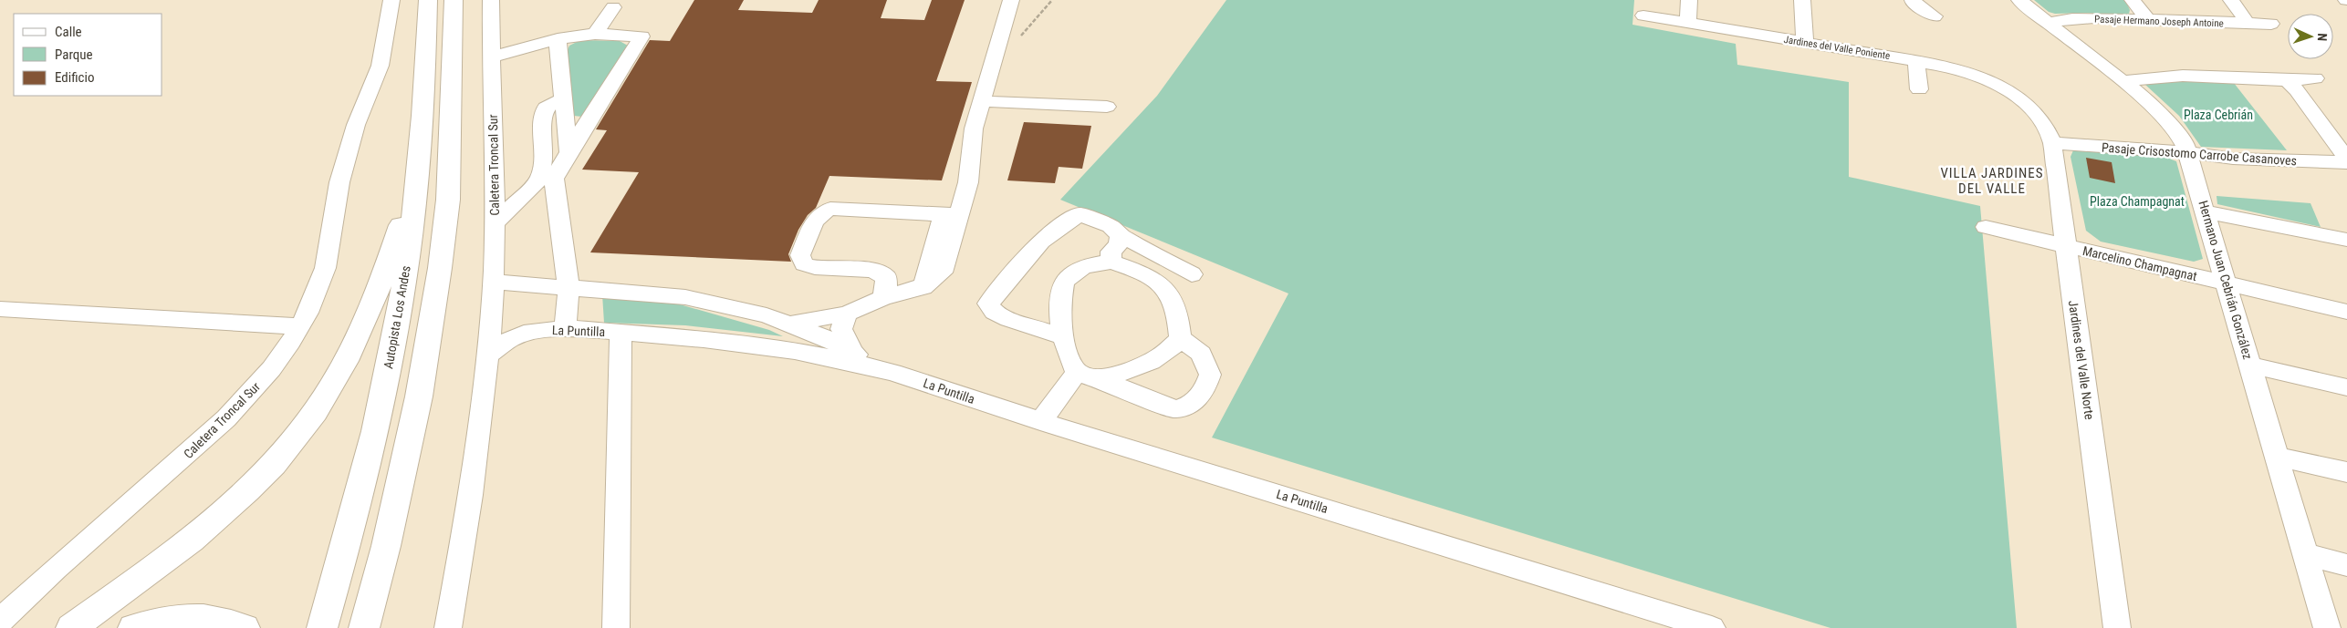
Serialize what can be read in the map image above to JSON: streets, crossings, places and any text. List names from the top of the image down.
{
  "streets": {
    "highway": ["Autopista Los Andes"],
    "street": [
      "Pasaje Hermano Joseph Antoine",
      "Jardines del Valle Poniente",
      "Pasaje Crisostomo Carrobe Casanoves",
      "Caletera Troncal Sur",
      "Marcelino Champagnat",
      "Hermano Juan Cebrián González",
      "La Puntilla",
      "Jardines del Valle Norte"
    ]
  },
  "crossings": [
    ["Pasaje Hermano Joseph Antoine", "Hermano Juan Cebrián González"],
    ["Jardines del Valle Poniente", "Jardines del Valle Norte"],
    ["Pasaje Crisostomo Carrobe Casanoves", "Hermano Juan Cebrián González"],
    ["Pasaje Crisostomo Carrobe Casanoves", "Jardines del Valle Norte"],
    ["Caletera Troncal Sur", "La Puntilla"],
    ["Marcelino Champagnat", "Hermano Juan Cebrián González"],
    ["Marcelino Champagnat", "Jardines del Valle Norte"]
  ],
  "districts": ["VILLA JARDINES DEL VALLE"],
  "parks": ["Plaza Cebrián", "Plaza Champagnat"],
  "legend": ["Calle", "Parque", "Edificio"],
  "north": "right"
}
